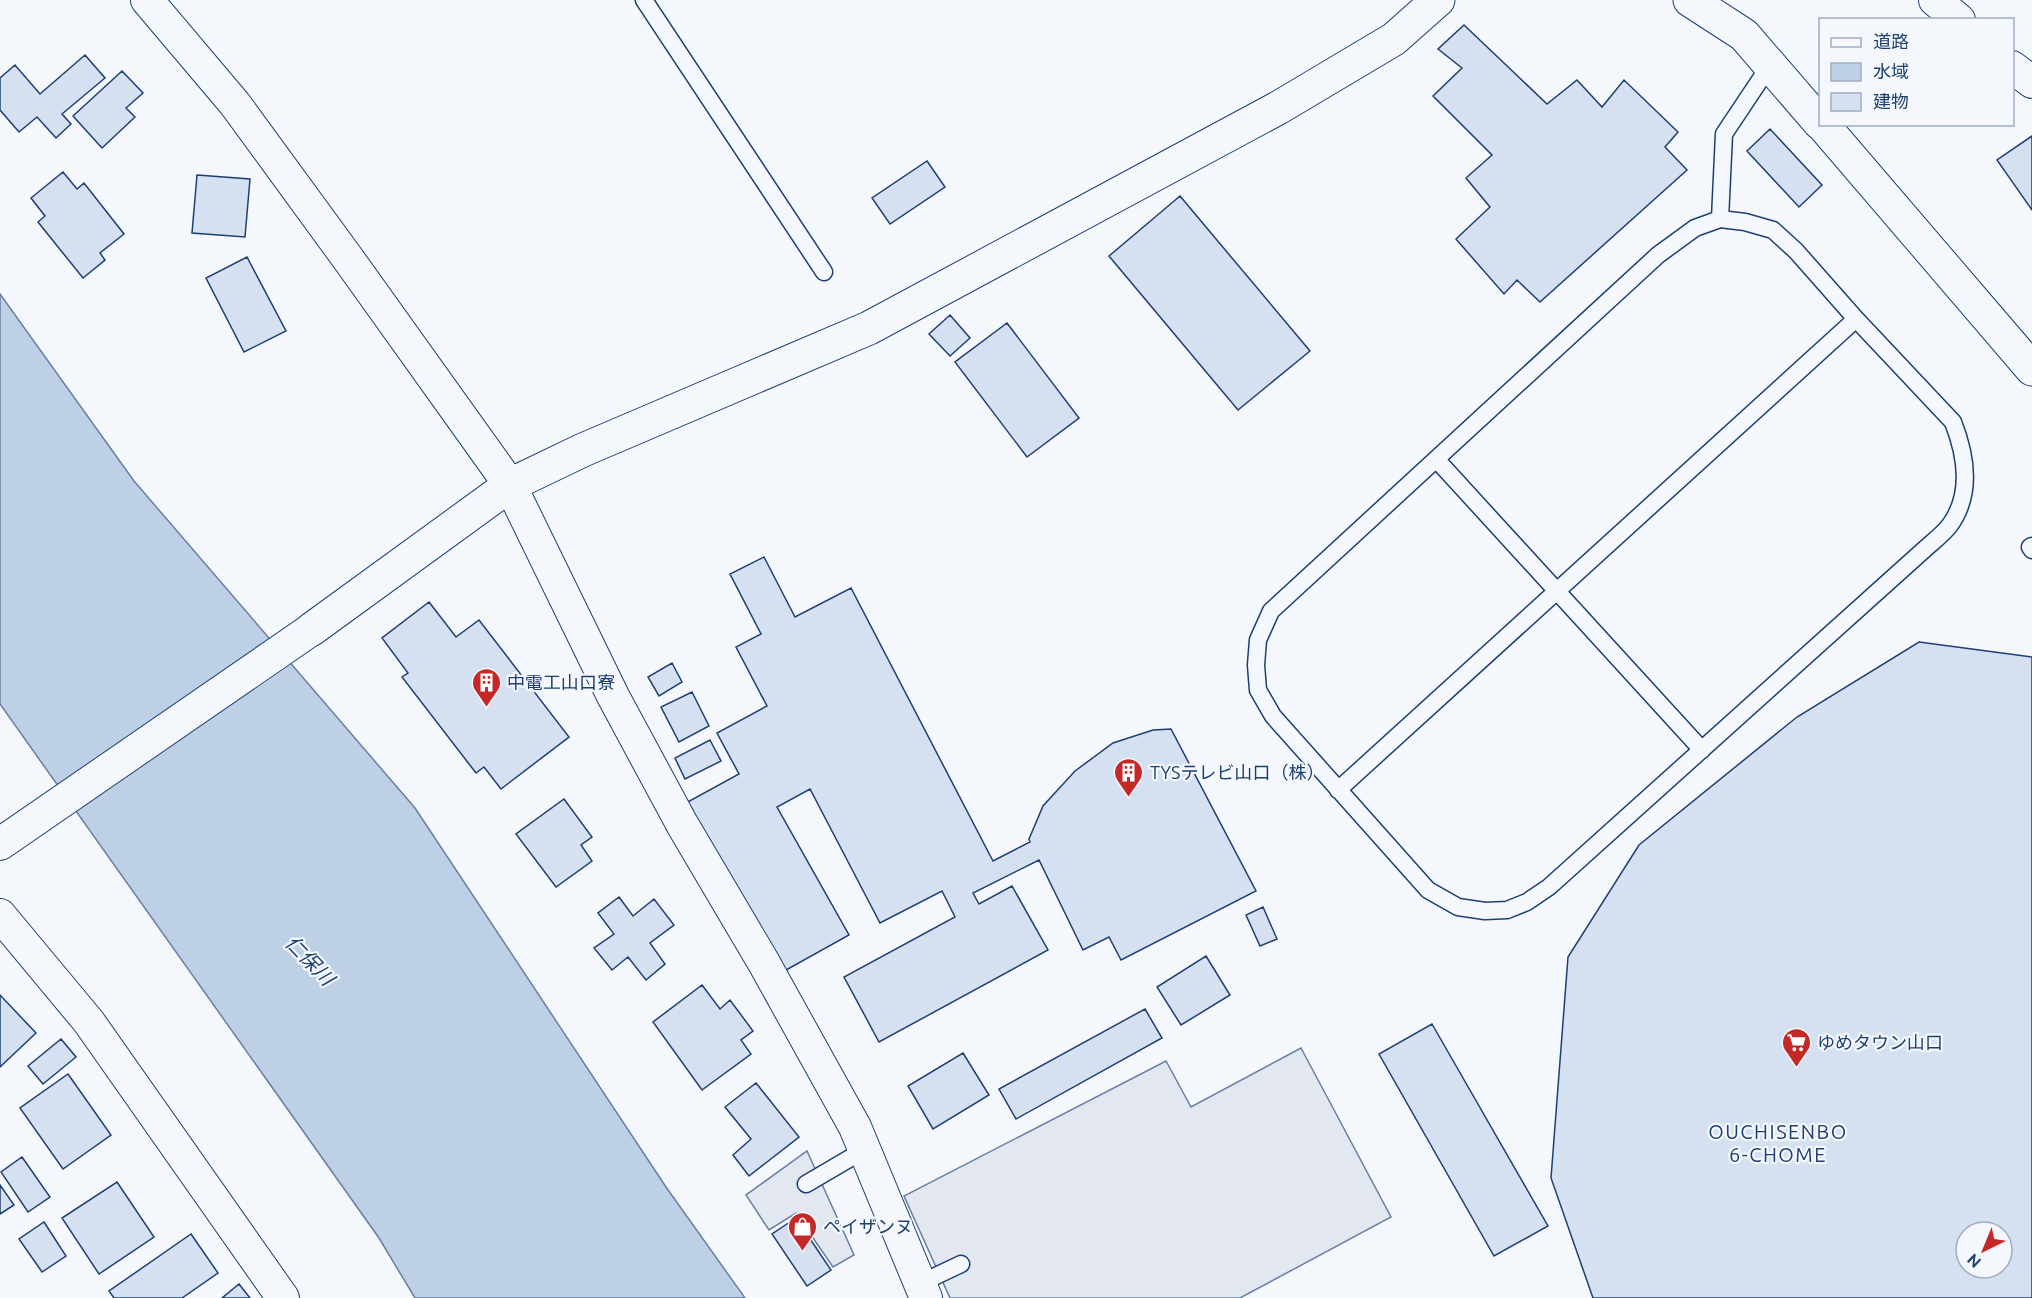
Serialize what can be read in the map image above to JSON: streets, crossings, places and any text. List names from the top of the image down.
{
  "districts": ["OUCHISENBO 6-CHOME"],
  "water": ["仁保川"],
  "places": {
    "building": ["中電工山口寮", "TYSテレビ山口（株）"],
    "supermarket": ["ゆめタウン山口"],
    "shop": ["ペイザンヌ"]
  },
  "legend": ["道路", "水域", "建物"],
  "north": "bottom left"
}
